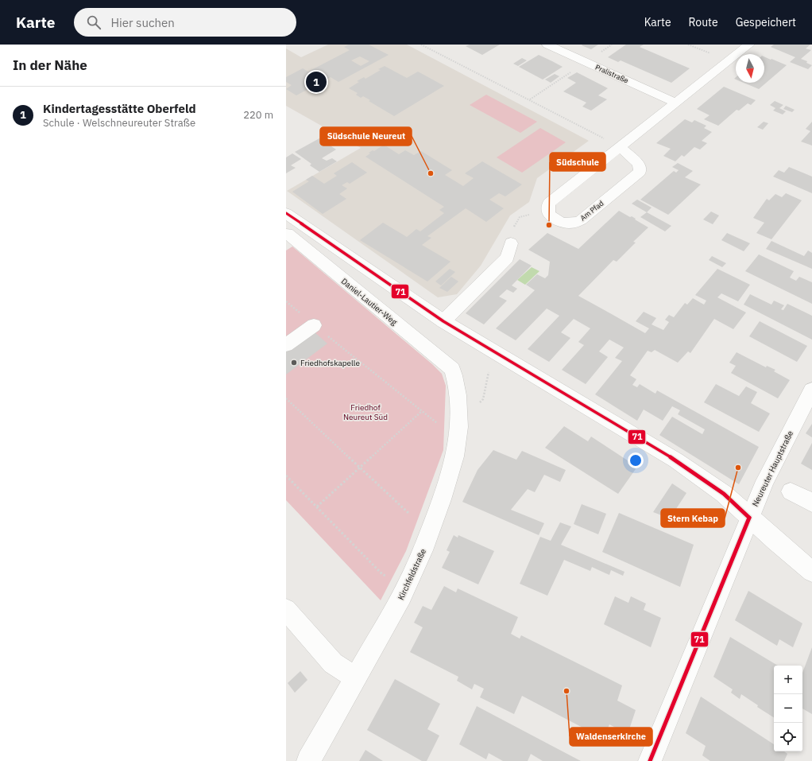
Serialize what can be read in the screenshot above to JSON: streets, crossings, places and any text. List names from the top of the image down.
{
  "streets": {
    "street": [
      "Pralistraße",
      "Am Pfad",
      "Daniel-Lautier-Weg",
      "Neureuter Hauptstraße",
      "Kirchfeldstraße"
    ]
  },
  "crossings": [
    ["Daniel-Lautier-Weg", "Kirchfeldstraße"]
  ],
  "parks": ["Friedhof Neureut Süd"],
  "places": [
    "Südschule Neureut",
    "Südschule",
    "Friedhofskapelle",
    "Stern Kebap",
    "Waldenserkirche"
  ],
  "lines": ["transit line 71"],
  "north": "bottom",
  "page": {
    "header": "Karte",
    "search": "Hier suchen",
    "nav": ["Karte", "Route", "Gespeichert"],
    "heading": "In der Nähe",
    "pins": "1",
    "list": [
      {
        "mark": "1",
        "name": "Kindertagesstätte Oberfeld",
        "note": "Schule · Welschneureuter Straße",
        "value": "220 m"
      }
    ],
    "map_buttons": ["+", "−"]
  }
}
